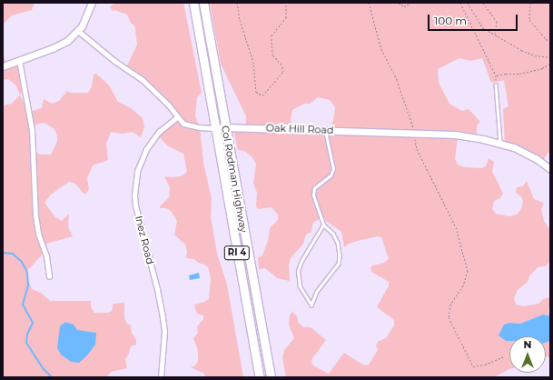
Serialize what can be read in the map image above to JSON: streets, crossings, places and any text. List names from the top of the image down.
{
  "streets": {
    "highway": ["Col Rodman Highway", "RI 4"],
    "street": ["Oak Hill Road", "Inez Road"]
  },
  "crossings": [
    ["Oak Hill Road", "Col Rodman Highway"],
    ["Oak Hill Road", "Inez Road"]
  ],
  "scale_bar": "100 m",
  "north": "top"
}
